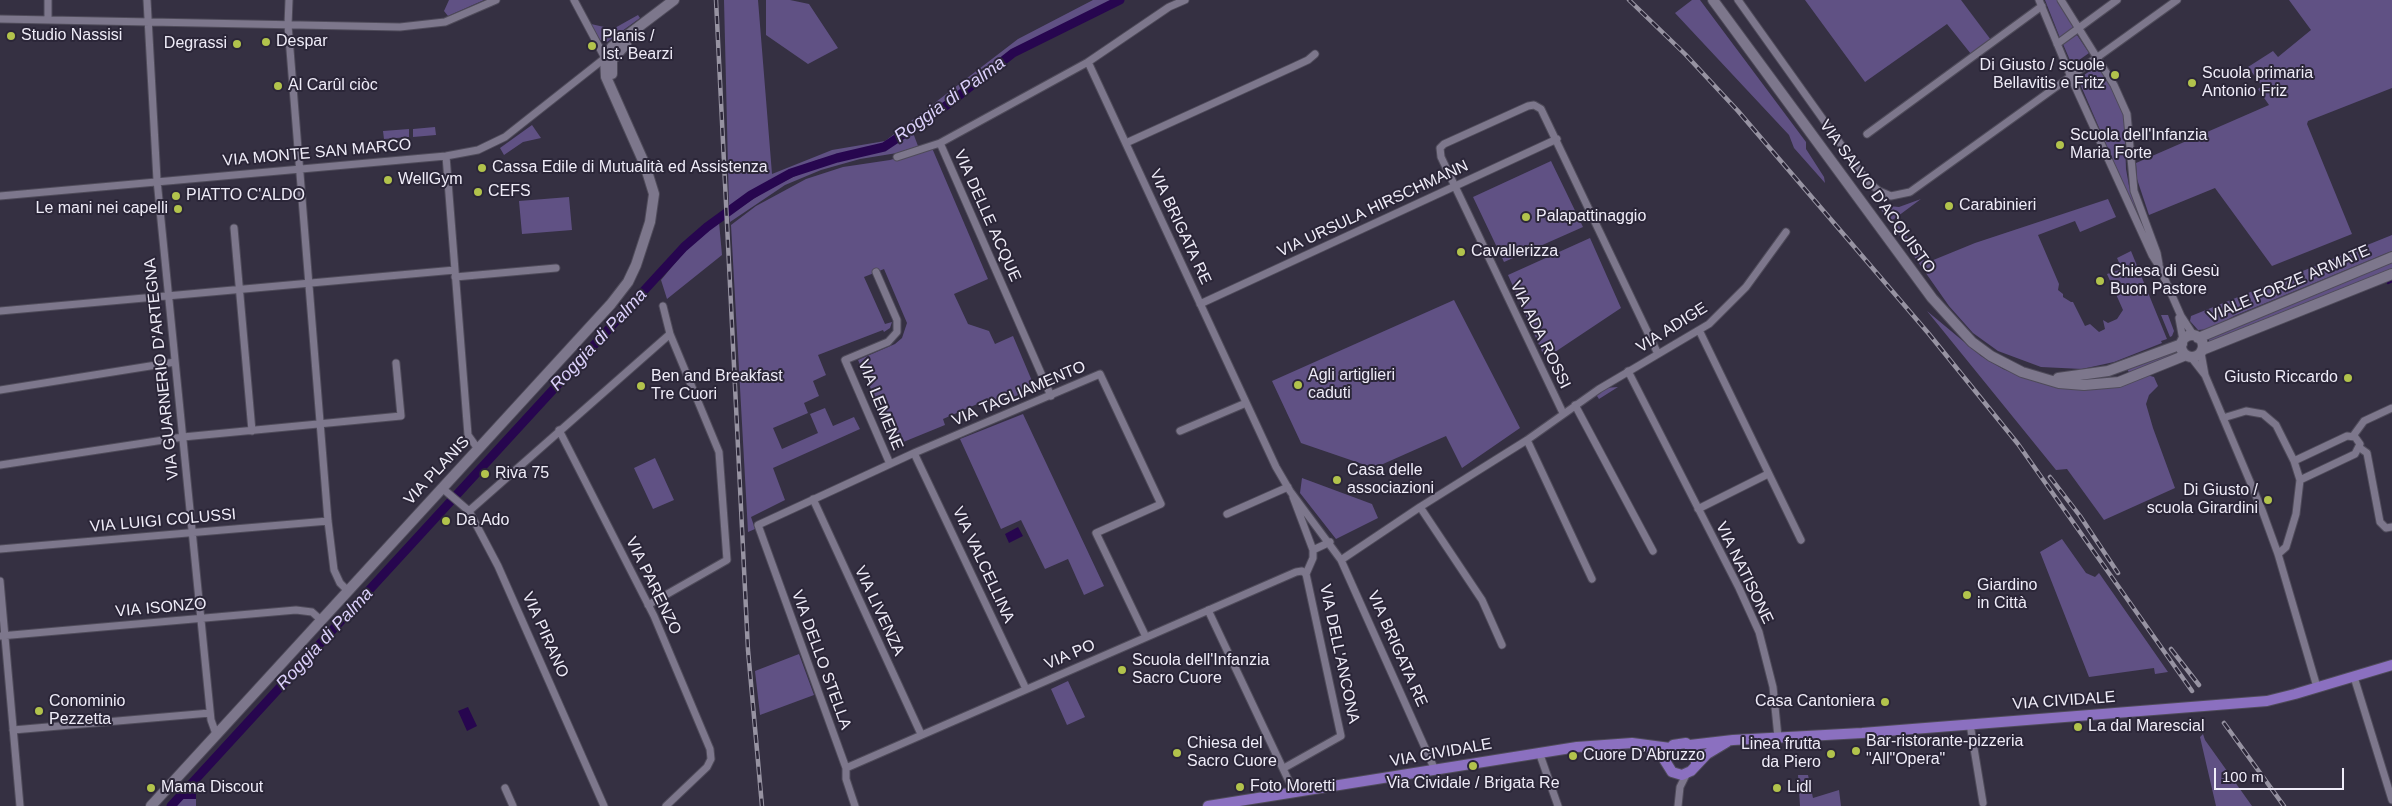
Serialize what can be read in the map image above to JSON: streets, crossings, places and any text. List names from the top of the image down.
{
  "streets": {
    "main road": ["VIA CIVIDALE"],
    "street": [
      "VIA MONTE SAN MARCO",
      "VIA SALVO D'ACQUISTO",
      "VIA URSULA HIRSCHMANN",
      "VIA DELLE ACQUE",
      "VIA BRIGATA RE",
      "VIALE FORZE ARMATE",
      "VIA ADIGE",
      "VIA ADA ROSSI",
      "VIA GUARNERIO D'ARTEGNA",
      "VIA TAGLIAMENTO",
      "VIA LEMENE",
      "VIA PLANIS",
      "VIA LUIGI COLUSSI",
      "VIA VALCELLINA",
      "VIA NATISONE",
      "VIA PARENZO",
      "VIA ISONZO",
      "VIA LIVENZA",
      "VIA PIRANO",
      "VIA DELL'ANCONA",
      "VIA PO",
      "VIA DELLO STELLA"
    ]
  },
  "crossings": [
    ["VIA MONTE SAN MARCO", "VIA GUARNERIO D'ARTEGNA"],
    ["VIA MONTE SAN MARCO", "VIA PLANIS"],
    ["VIA SALVO D'ACQUISTO", "VIALE FORZE ARMATE"],
    ["VIA URSULA HIRSCHMANN", "VIA BRIGATA RE"],
    ["VIA URSULA HIRSCHMANN", "VIA ADA ROSSI"],
    ["VIA DELLE ACQUE", "VIA BRIGATA RE"],
    ["VIA DELLE ACQUE", "VIA TAGLIAMENTO"],
    ["VIA BRIGATA RE", "VIA ADIGE"],
    ["VIA BRIGATA RE", "VIA CIVIDALE"],
    ["VIA ADIGE", "VIA ADA ROSSI"],
    ["VIA ADIGE", "VIA NATISONE"],
    ["VIA GUARNERIO D'ARTEGNA", "VIA PLANIS"],
    ["VIA GUARNERIO D'ARTEGNA", "VIA LUIGI COLUSSI"],
    ["VIA GUARNERIO D'ARTEGNA", "VIA ISONZO"],
    ["VIA TAGLIAMENTO", "VIA LEMENE"],
    ["VIA TAGLIAMENTO", "VIA VALCELLINA"],
    ["VIA TAGLIAMENTO", "VIA LIVENZA"],
    ["VIA TAGLIAMENTO", "VIA PO"],
    ["VIA TAGLIAMENTO", "VIA DELLO STELLA"],
    ["VIA PLANIS", "VIA ISONZO"],
    ["VIA PLANIS", "VIA PIRANO"],
    ["VIA VALCELLINA", "VIA PO"],
    ["VIA NATISONE", "VIA CIVIDALE"],
    ["VIA LIVENZA", "VIA PO"],
    ["VIA DELL'ANCONA", "VIA PO"],
    ["VIA PO", "VIA DELLO STELLA"]
  ],
  "water": ["Roggia di Palma"],
  "places": [
    "Studio Nassisi",
    "Despar",
    "Degrassi",
    "Planis / Ist. Bearzi",
    "Di Giusto / scuole Bellavitis e Fritz",
    "Scuola primaria Antonio Friz",
    "Al Carûl ciòc",
    "Scuola dell'Infanzia Maria Forte",
    "Cassa Edile di Mutualità ed Assistenza",
    "WellGym",
    "CEFS",
    "PIATTO C'ALDO",
    "Carabinieri",
    "Le mani nei capelli",
    "Palapattinaggio",
    "Cavallerizza",
    "Chiesa di Gesù Buon Pastore",
    "Giusto Riccardo",
    "Agli artiglieri caduti",
    "Ben and Breakfast Tre Cuori",
    "Riva 75",
    "Casa delle associazioni",
    "Di Giusto / scuola Girardini",
    "Da Ado",
    "Giardino in Città",
    "Scuola dell'Infanzia Sacro Cuore",
    "Casa Cantoniera",
    "Conominio Pezzetta",
    "La dal Marescial",
    "Bar-ristorante-pizzeria \"All\"Opera\"",
    "Chiesa del Sacro Cuore",
    "Linea frutta da Piero",
    "Cuore D’Abruzzo",
    "Via Cividale / Brigata Re",
    "Foto Moretti",
    "Mama Discout",
    "Lidl"
  ],
  "scale_bar": "100 m"
}
